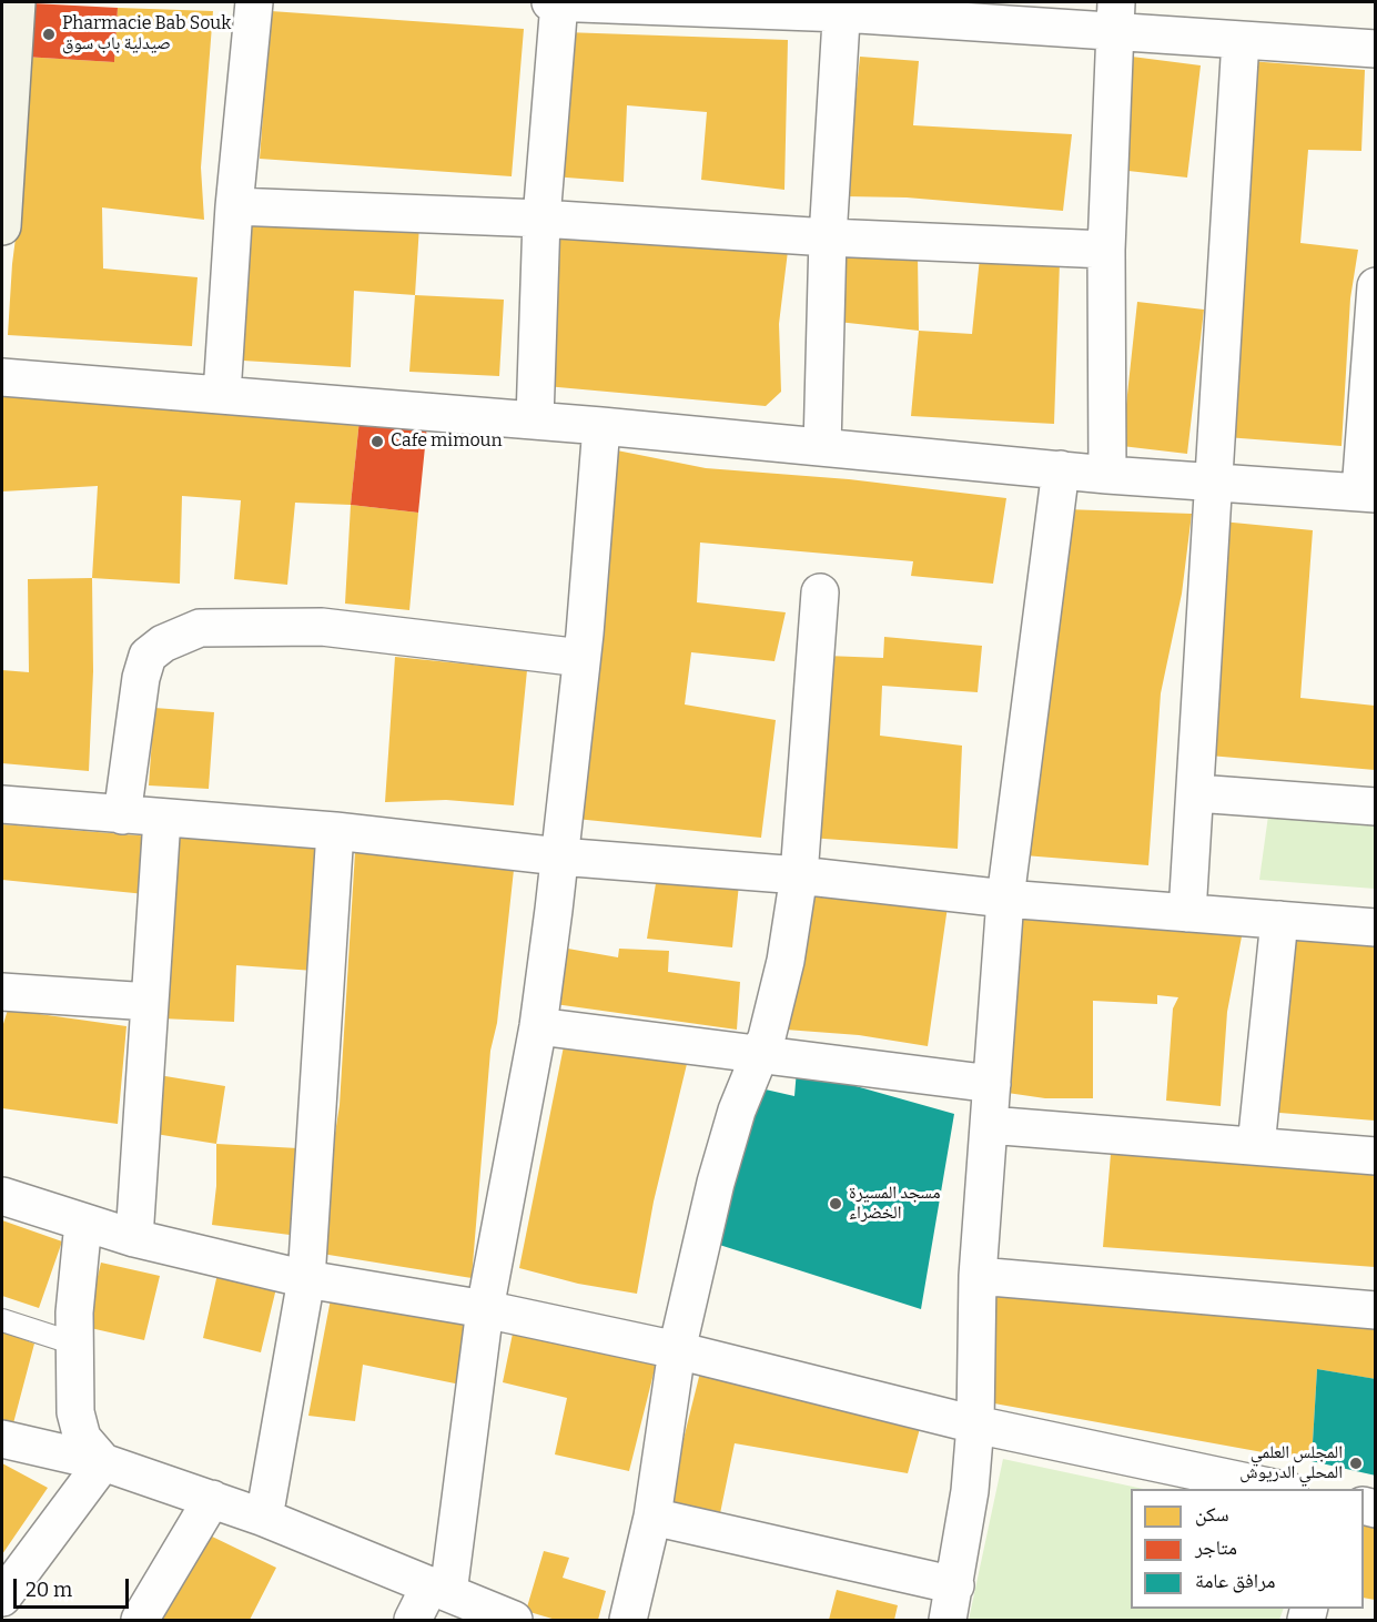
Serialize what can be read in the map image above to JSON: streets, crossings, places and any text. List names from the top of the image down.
{
  "places": [
    "Pharmacie Bab Souk صيدلية باب سوق",
    "Cafe mimoun",
    "مسجد المسيرة الخضراء",
    "المجلس العلمي المحلي الدريوش"
  ],
  "legend": ["سكن", "متاجر", "مرافق عامة"],
  "scale_bar": "20 m"
}
